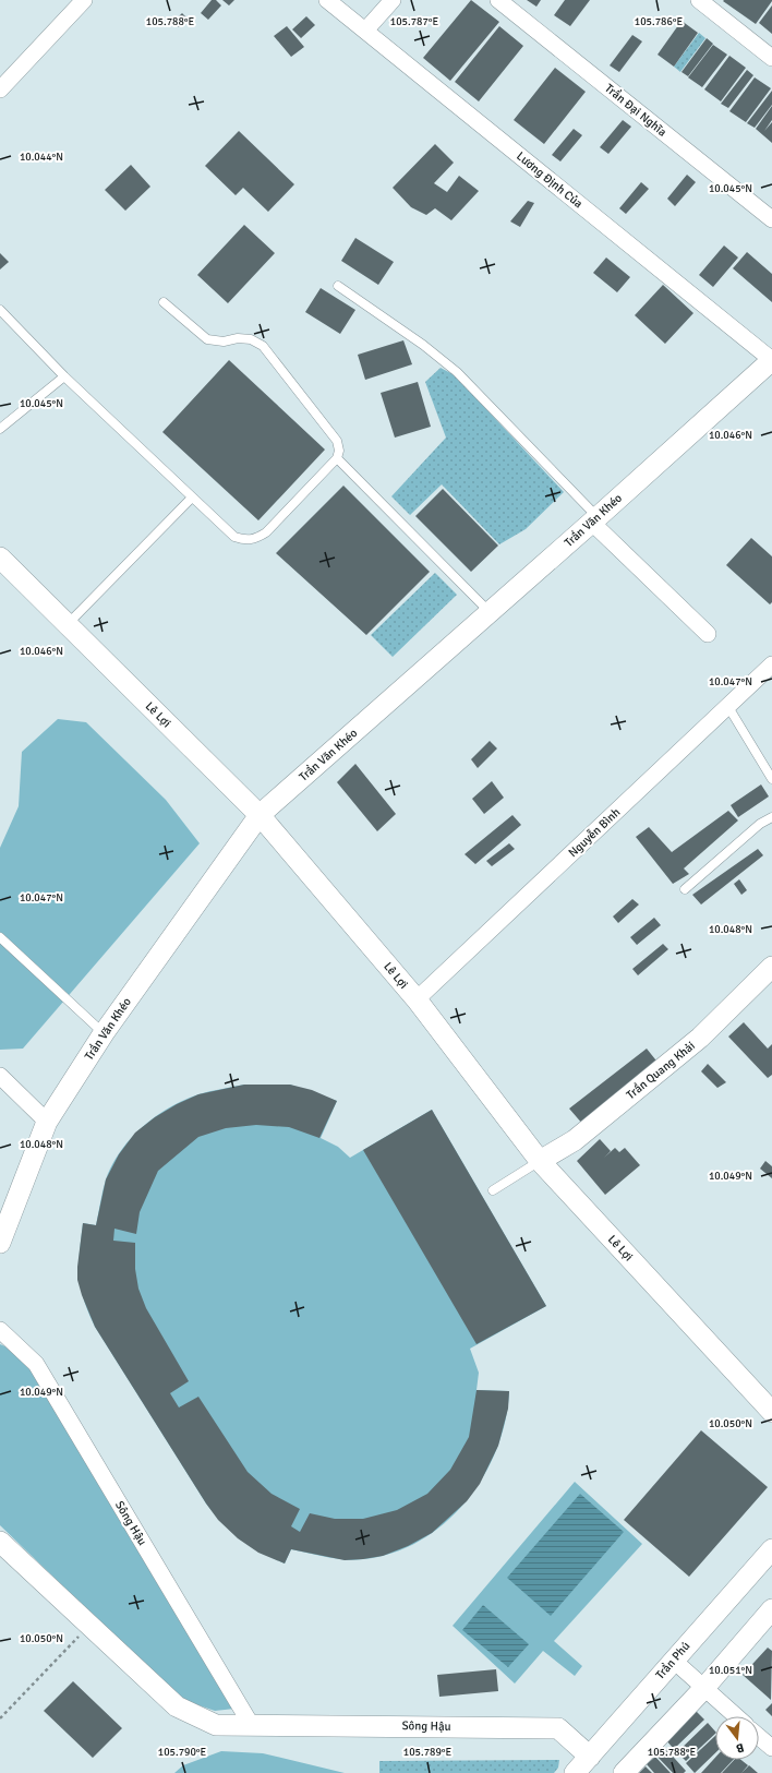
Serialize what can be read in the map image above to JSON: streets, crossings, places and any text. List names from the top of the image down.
{
  "streets": {
    "street": [
      "Trần Đại Nghĩa",
      "Lương Định Của",
      "Trần Văn Khéo",
      "Lê Lợi",
      "Nguyễn Bình",
      "Trần Quang Khải",
      "Sông Hậu",
      "Trần Phú"
    ]
  },
  "crossings": [
    ["Lương Định Của", "Trần Văn Khéo"],
    ["Trần Văn Khéo", "Lê Lợi"],
    ["Lê Lợi", "Nguyễn Bình"],
    ["Lê Lợi", "Trần Quang Khải"],
    ["Sông Hậu", "Trần Phú"]
  ],
  "north": "bottom",
  "coordinates": [
    "105.788°E",
    "105.787°E",
    "105.786°E",
    "10.044°N",
    "10.045°N",
    "10.046°N",
    "10.047°N",
    "10.048°N",
    "10.049°N",
    "10.050°N",
    "10.051°N",
    "105.790°E",
    "105.789°E"
  ]
}
